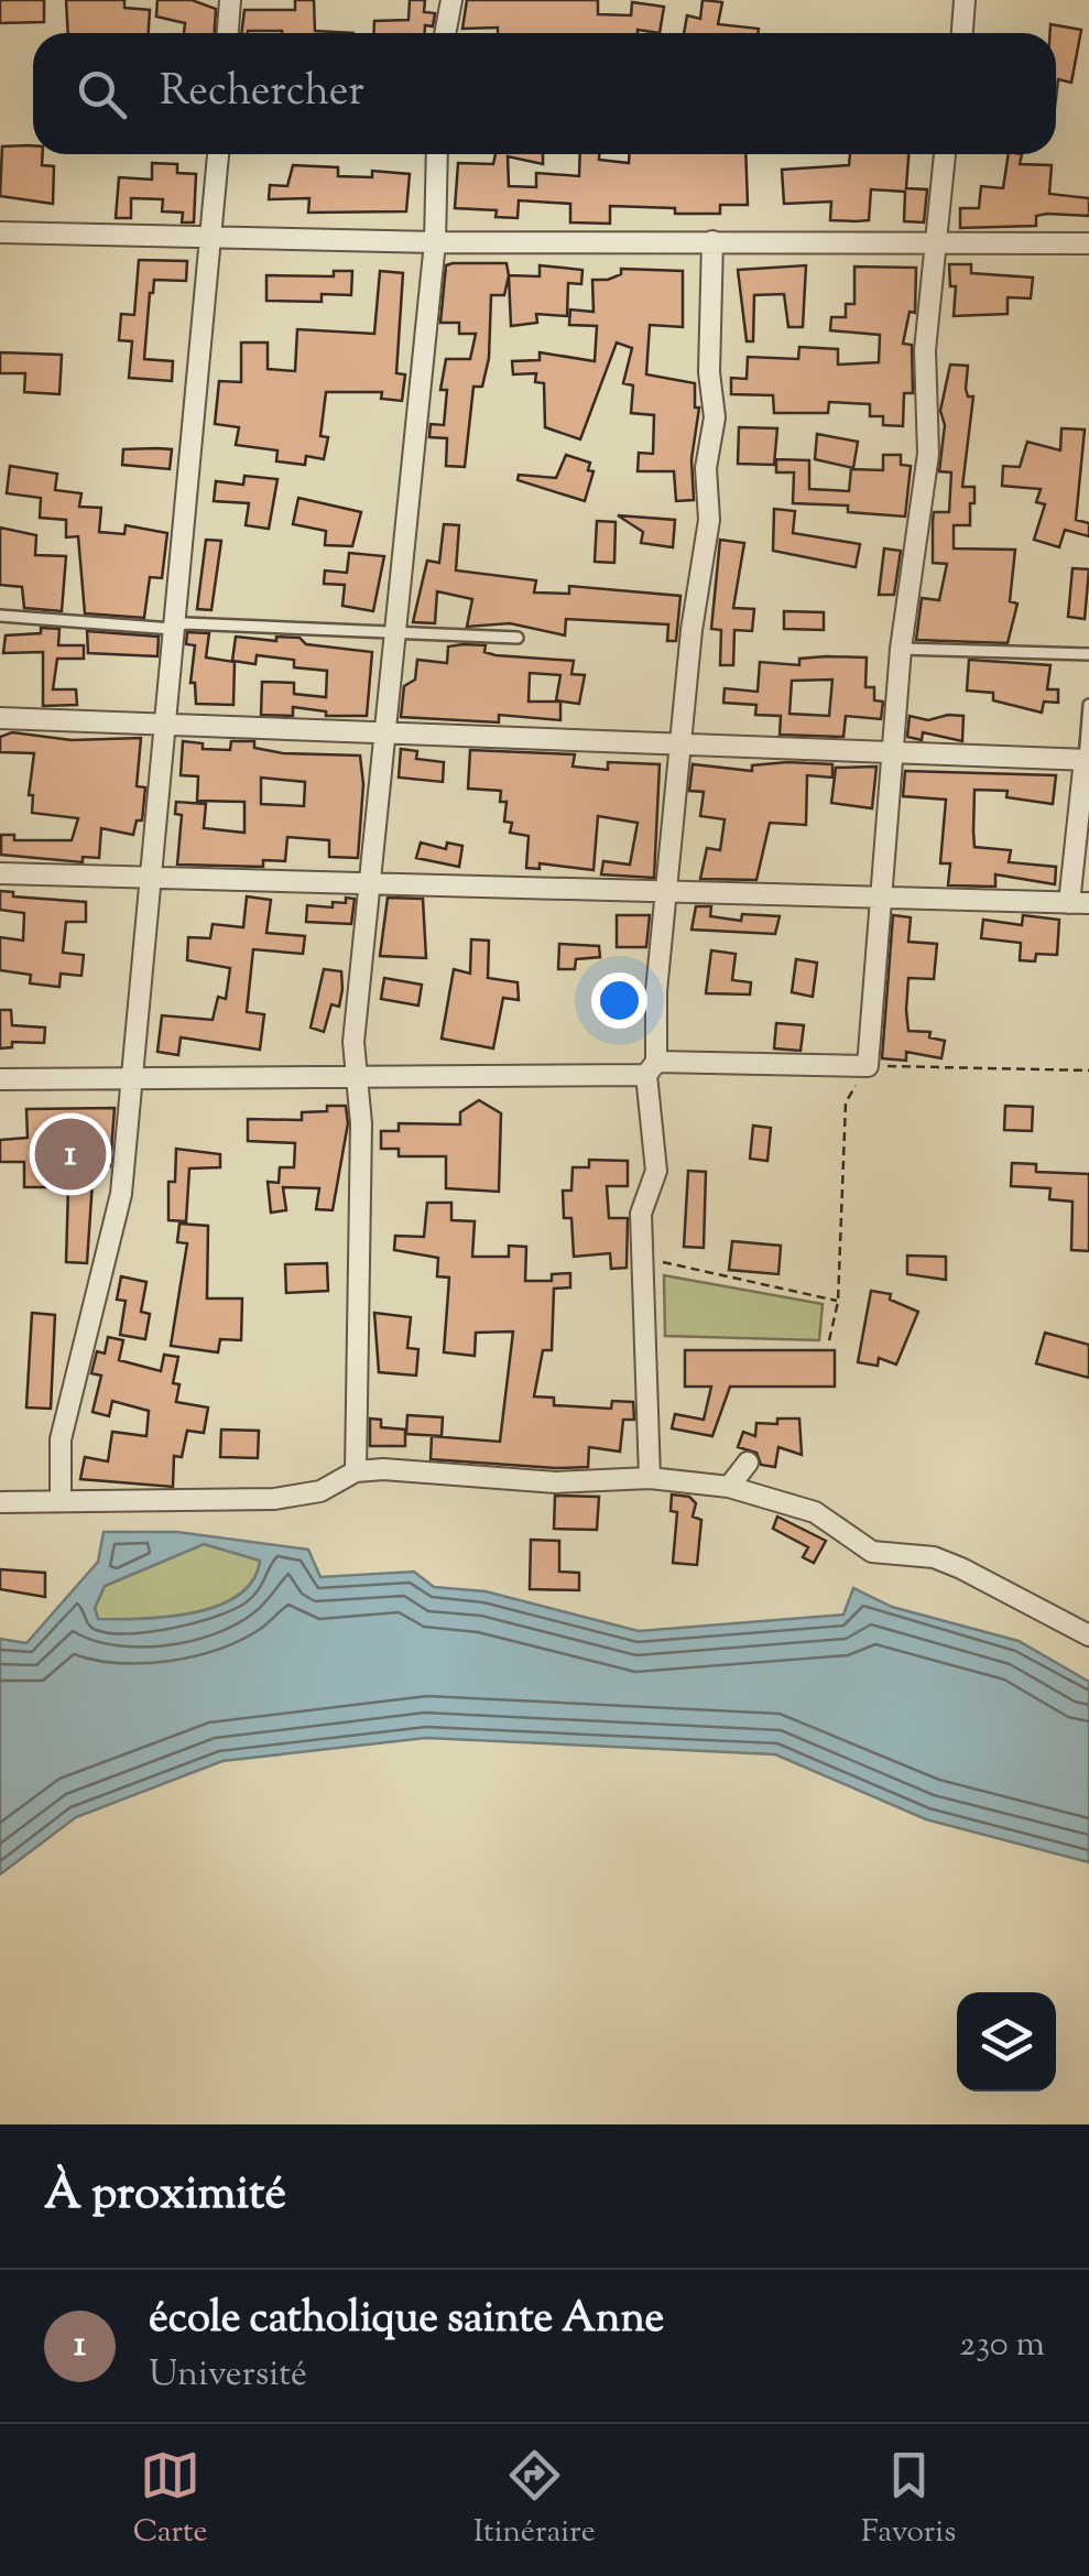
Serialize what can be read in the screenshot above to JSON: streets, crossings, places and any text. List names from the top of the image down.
{
  "page": {
    "search": "Rechercher",
    "pins": "1",
    "heading": "À proximité",
    "list": [
      {
        "mark": "1",
        "name": "école catholique sainte Anne",
        "note": "Université",
        "value": "230 m"
      }
    ],
    "nav": ["Carte", "Itinéraire", "Favoris"]
  }
}
